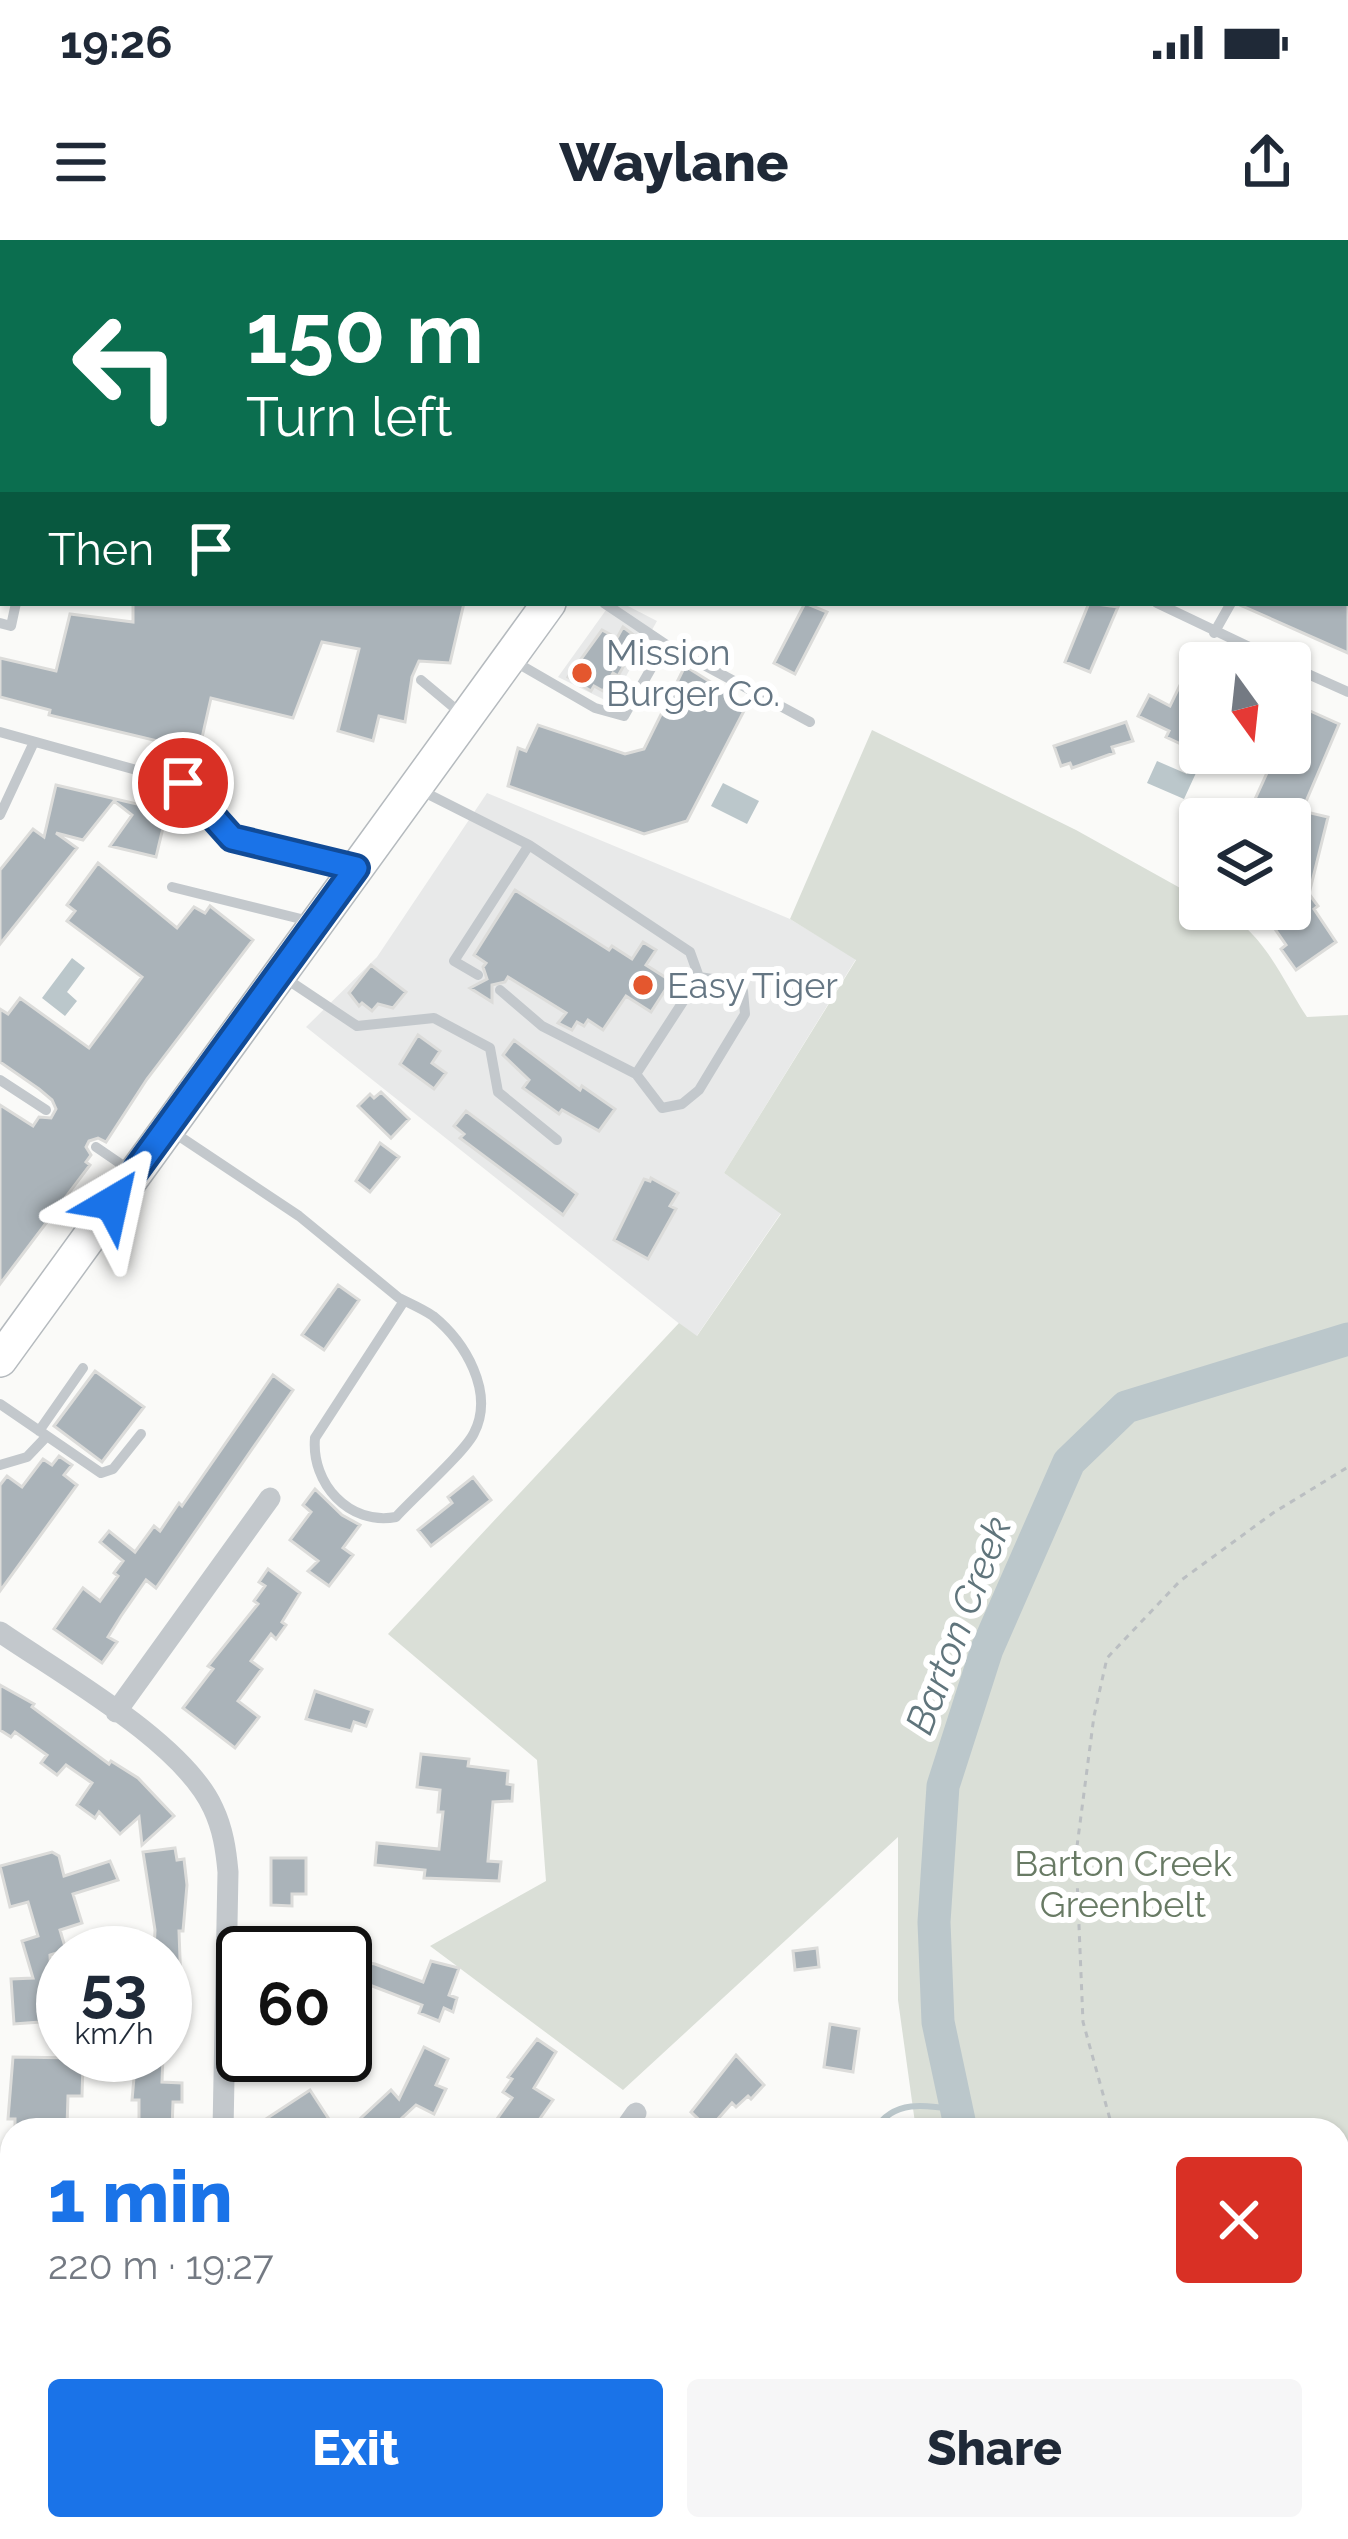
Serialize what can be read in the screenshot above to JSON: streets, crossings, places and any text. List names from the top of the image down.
{
  "water": ["Barton Creek"],
  "parks": ["Barton Creek Greenbelt"],
  "places": ["Mission Burger Co.", "Easy Tiger"],
  "north": "bottom",
  "page": {
    "status": "19:26",
    "header": "Waylane",
    "turn": ["150 m", "Turn left"],
    "then": "Then",
    "speed": "53 km/h",
    "limit": "60",
    "heading": ["1 min", "220 m · 19:27"],
    "buttons": ["Exit", "Share"]
  }
}
